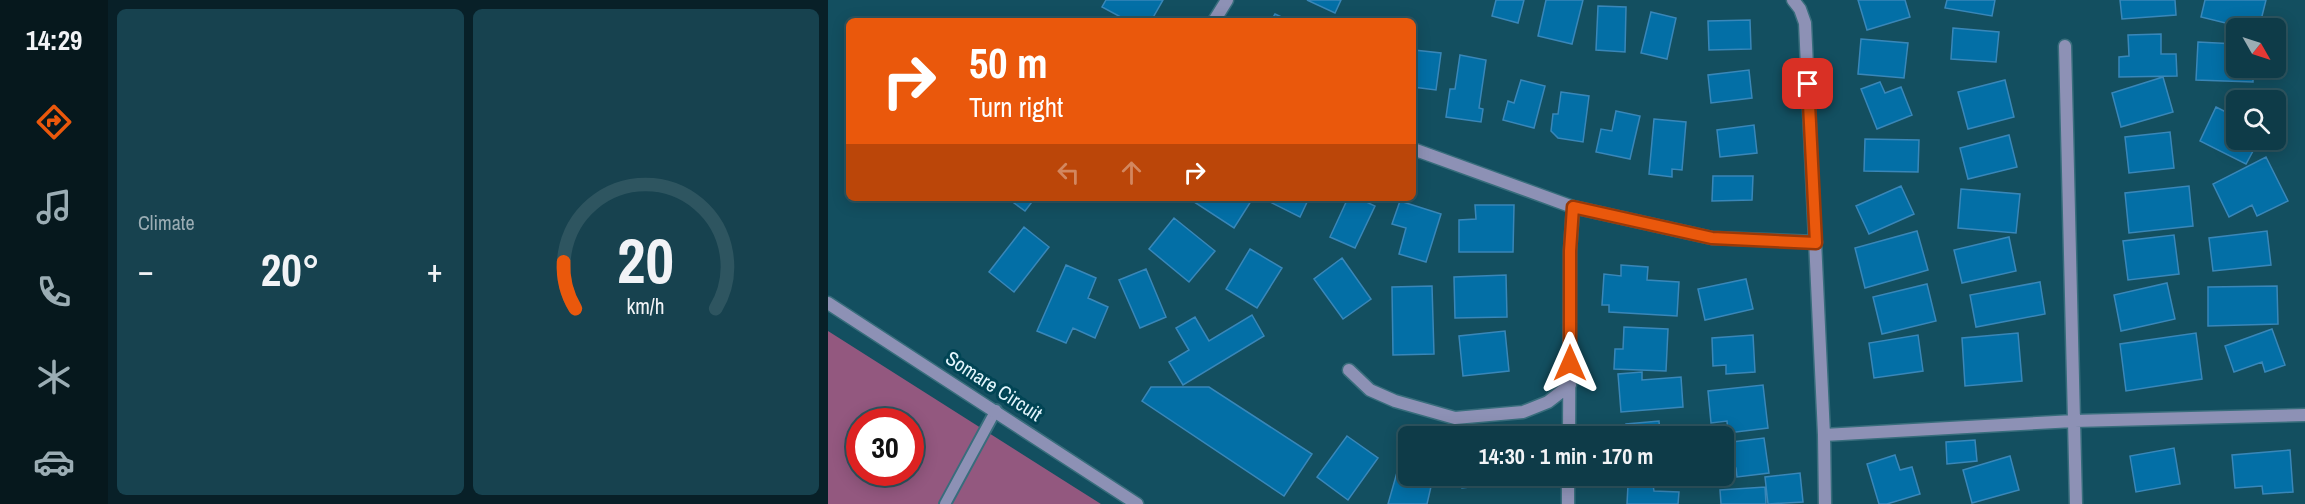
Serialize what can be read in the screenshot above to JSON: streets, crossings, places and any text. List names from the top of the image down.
{
  "streets": {
    "street": ["Somare Circuit"]
  },
  "north": "bottom right",
  "page": {
    "tabs": "14:29",
    "tile": "Climate",
    "turn": ["50 m", "Turn right"],
    "heat": ["−", "20°", "+"],
    "limit": "30",
    "trip": "14:30 · 1 min · 170 m",
    "gauge": ["20", "km/h"]
  }
}
